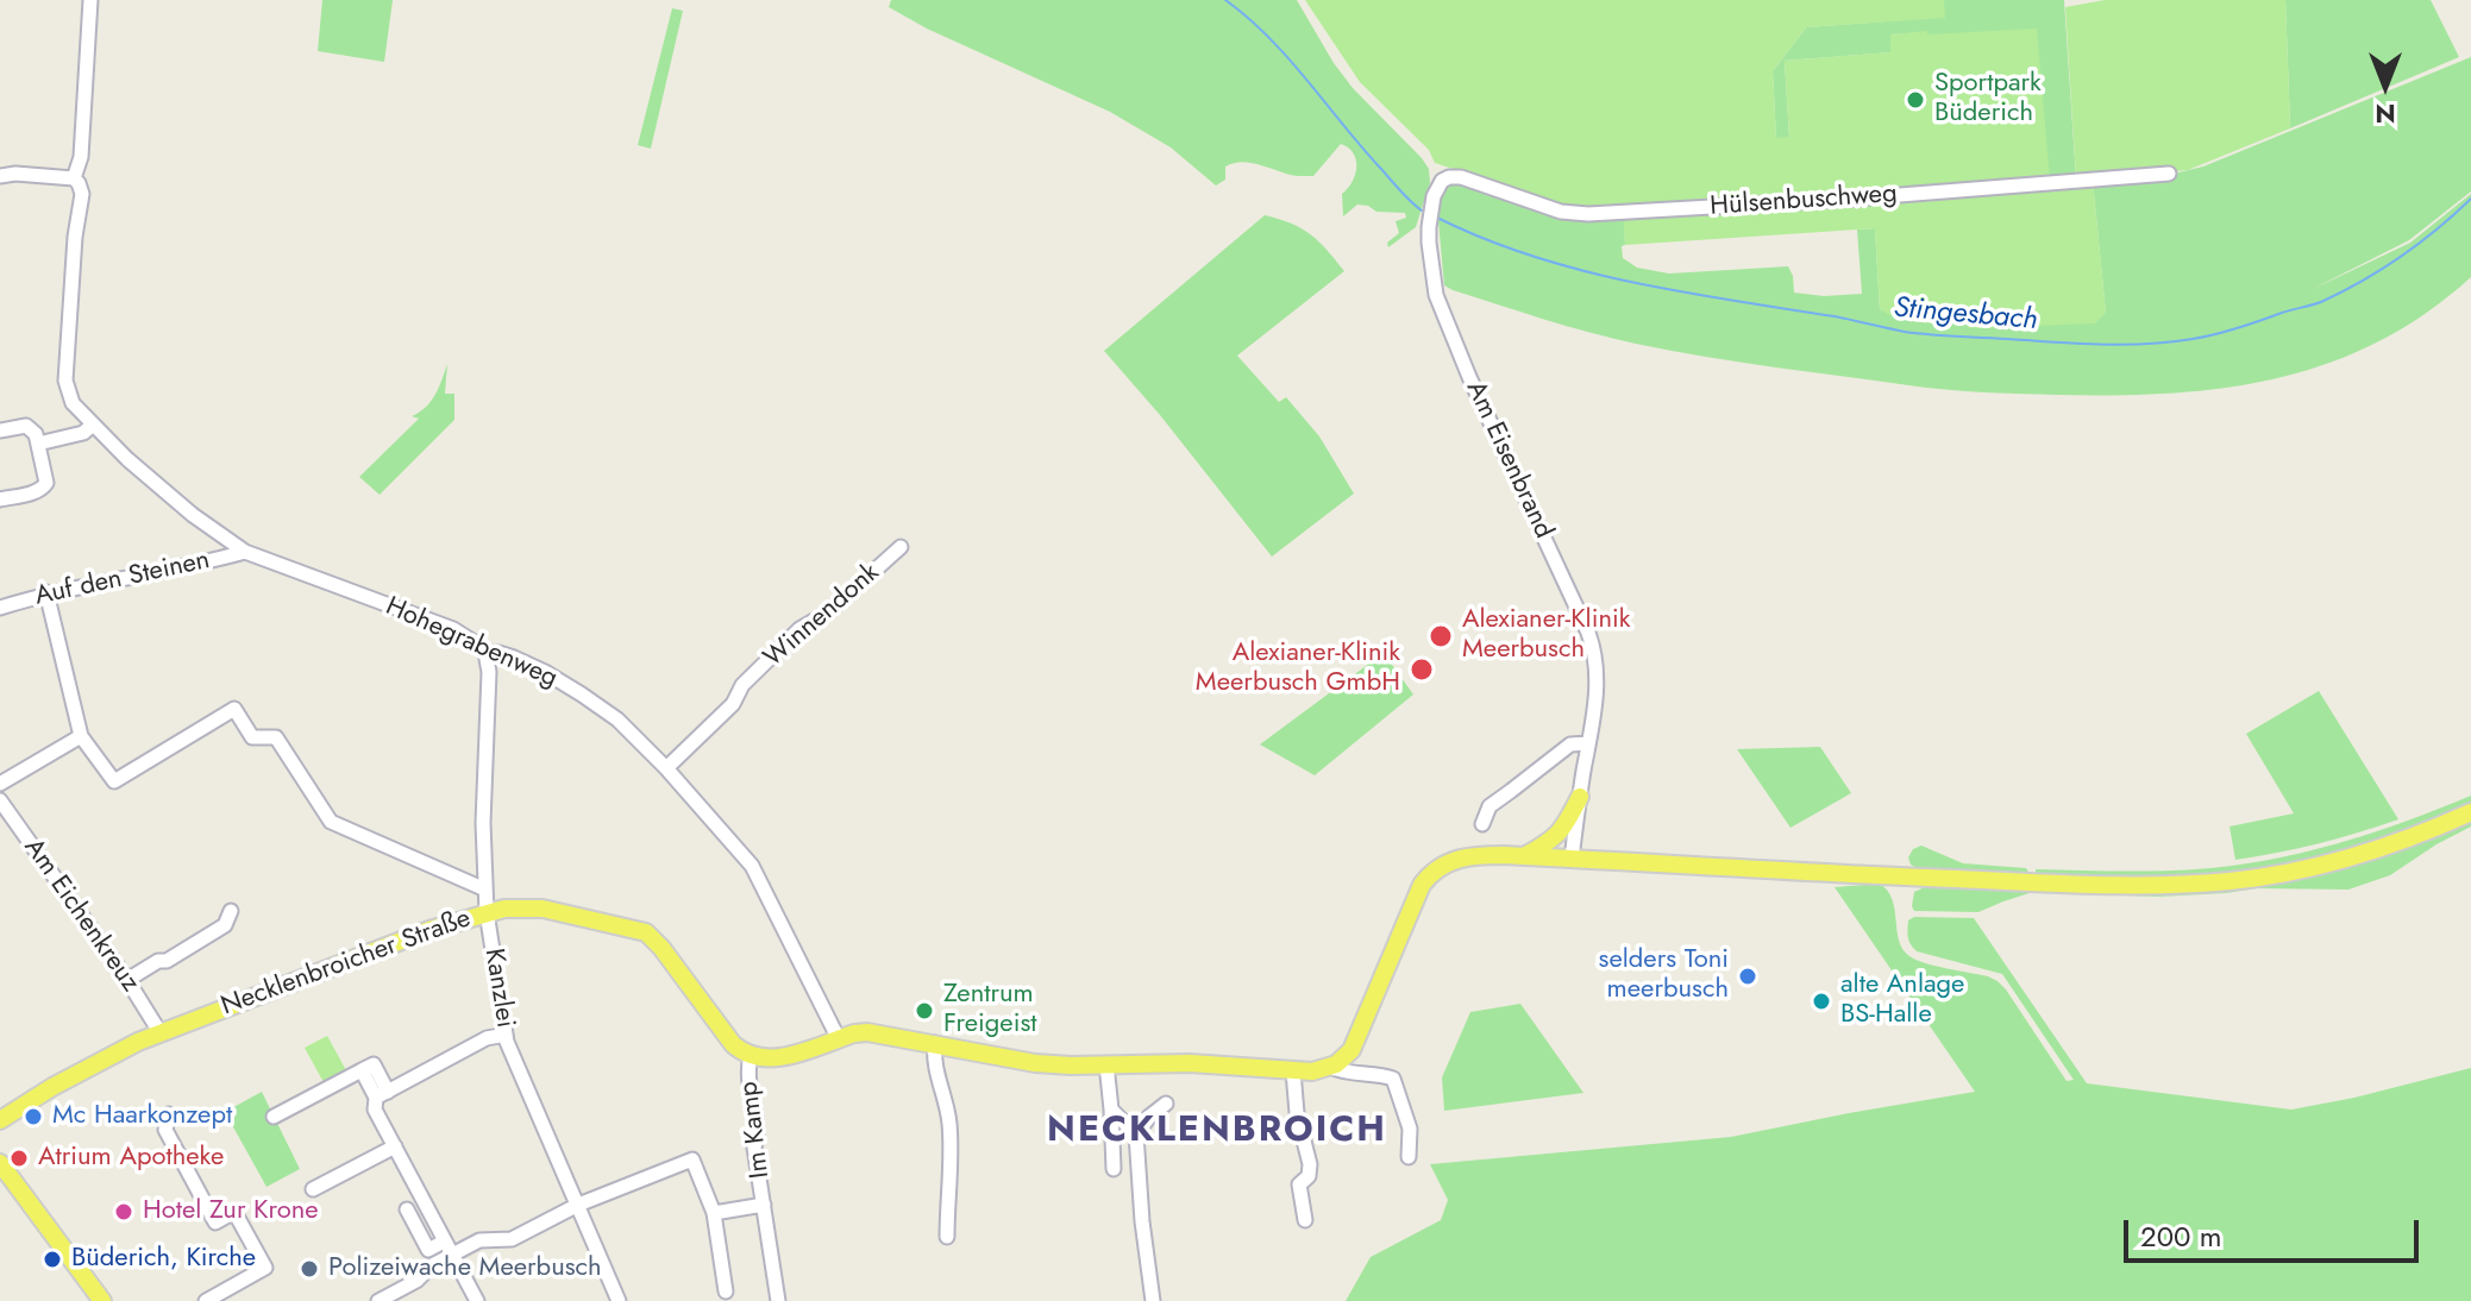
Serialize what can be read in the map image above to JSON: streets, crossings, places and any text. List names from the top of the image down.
{
  "streets": {
    "main road": ["Necklenbroicher Straße"],
    "street": [
      "Hülsenbuschweg",
      "Am Eisenbrand",
      "Auf den Steinen",
      "Winnendonk",
      "Hohegrabenweg",
      "Am Eichenkreuz",
      "Kanzlei",
      "Im Kamp"
    ]
  },
  "crossings": [
    ["Hülsenbuschweg", "Am Eisenbrand"],
    ["Auf den Steinen", "Hohegrabenweg"],
    ["Winnendonk", "Hohegrabenweg"],
    ["Hohegrabenweg", "Kanzlei"],
    ["Am Eichenkreuz", "Necklenbroicher Straße"],
    ["Necklenbroicher Straße", "Kanzlei"],
    ["Necklenbroicher Straße", "Im Kamp"]
  ],
  "districts": ["NECKLENBROICH"],
  "water": ["Stingesbach"],
  "places": [
    "Sportpark Büderich",
    "Alexianer-Klinik Meerbusch",
    "Alexianer-Klinik Meerbusch GmbH",
    "selders Toni meerbusch",
    "alte Anlage BS-Halle",
    "Zentrum Freigeist",
    "Mc Haarkonzept",
    "Atrium Apotheke",
    "Hotel Zur Krone",
    "Büderich, Kirche",
    "Polizeiwache Meerbusch"
  ],
  "scale_bar": "200 m",
  "north": "bottom"
}
